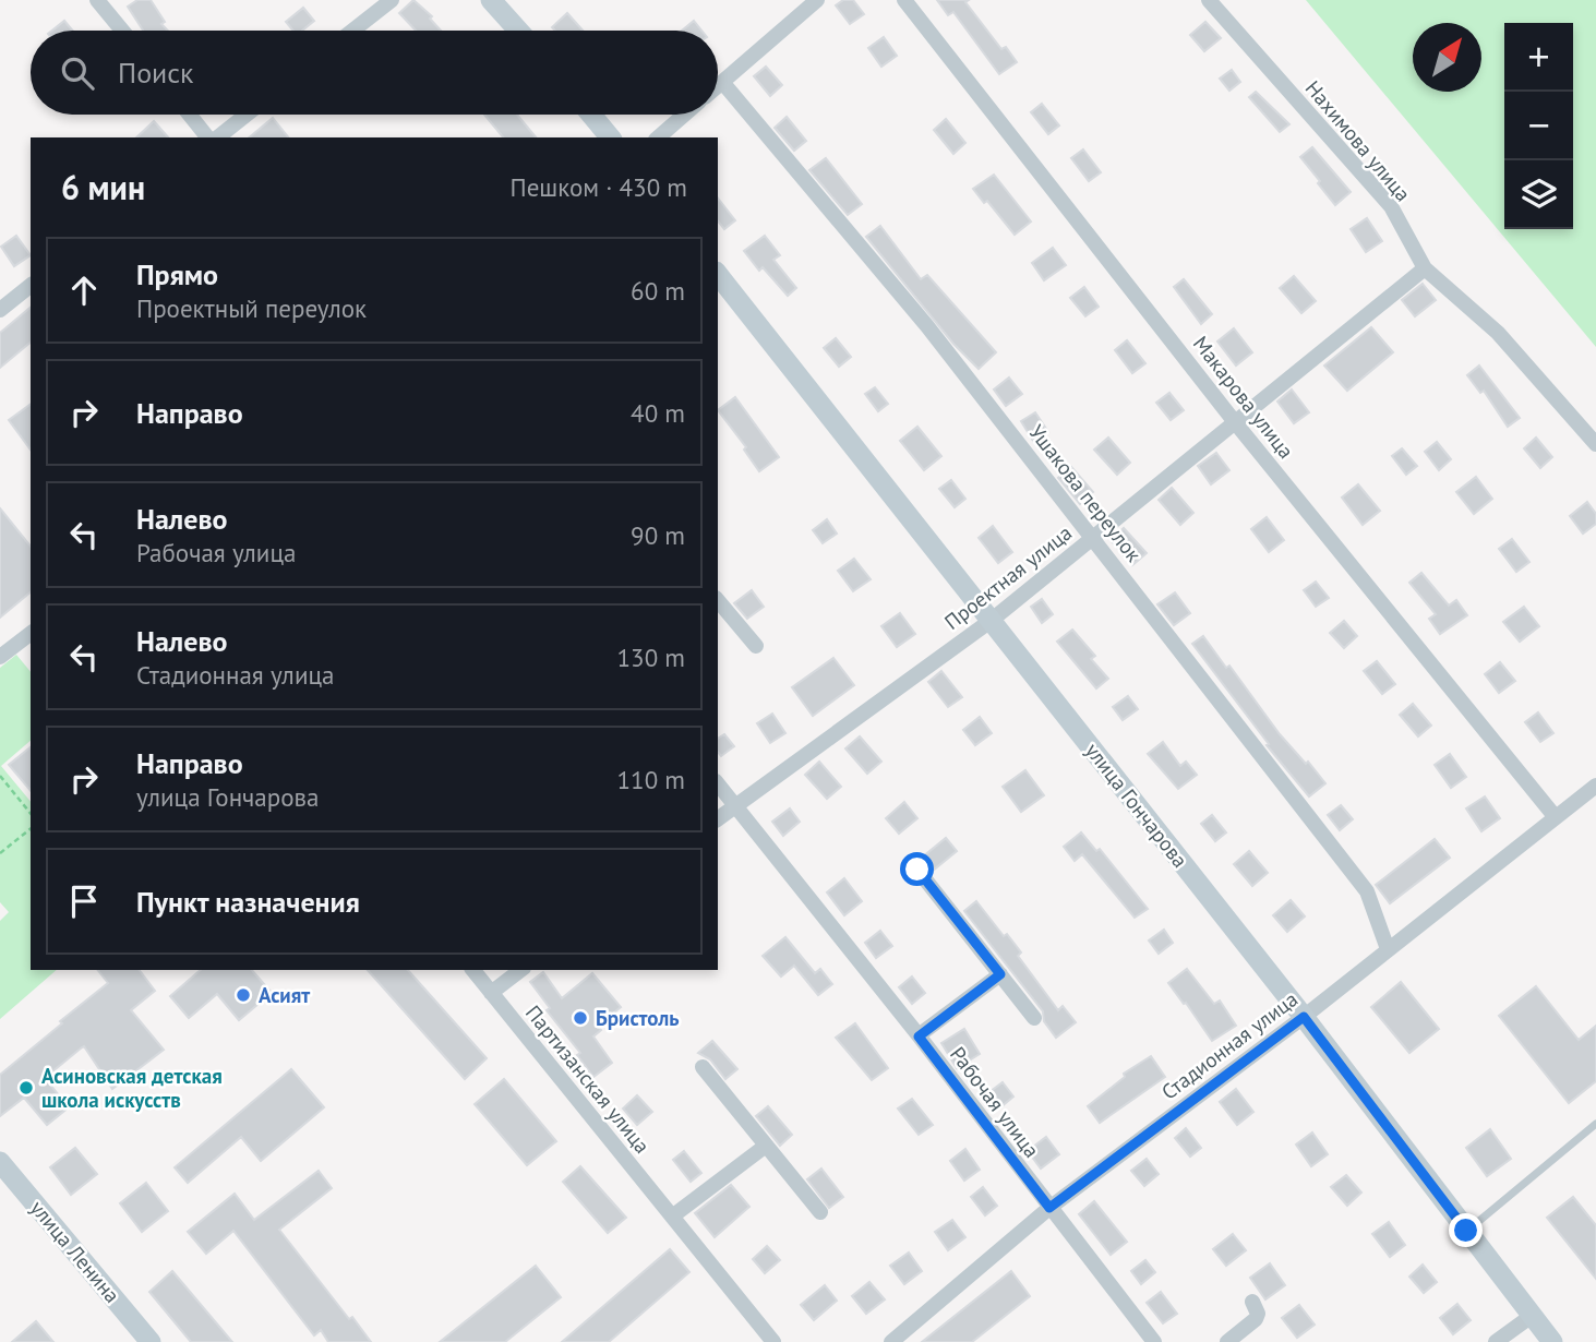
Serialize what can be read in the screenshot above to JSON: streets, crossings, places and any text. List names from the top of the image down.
{
  "streets": {
    "street": [
      "Нахимова улица",
      "Макарова улица",
      "Ушакова переулок",
      "Проектная улица",
      "улица Гончарова",
      "Стадионная улица",
      "Партизанская улица",
      "Рабочая улица",
      "улица Ленина"
    ]
  },
  "crossings": [
    ["Нахимова улица", "Проектная улица"],
    ["Макарова улица", "Проектная улица"],
    ["Макарова улица", "Стадионная улица"],
    ["Ушакова переулок", "Проектная улица"],
    ["Ушакова переулок", "Стадионная улица"],
    ["Проектная улица", "улица Гончарова"],
    ["Проектная улица", "Рабочая улица"],
    ["улица Гончарова", "Стадионная улица"],
    ["Стадионная улица", "Рабочая улица"]
  ],
  "places": ["Асият", "Бристоль", "Асиновская детская школа искусств"],
  "north": "top right",
  "page": {
    "map_buttons": ["+", "−"],
    "search": "Поиск",
    "heading": ["6 мин", "Пешком · 430 m"],
    "list": [
      ["Прямо", "Проектный переулок", "60 m"],
      ["Направо", "40 m"],
      ["Налево", "Рабочая улица", "90 m"],
      ["Налево", "Стадионная улица", "130 m"],
      ["Направо", "улица Гончарова", "110 m"],
      "Пункт назначения"
    ]
  }
}
